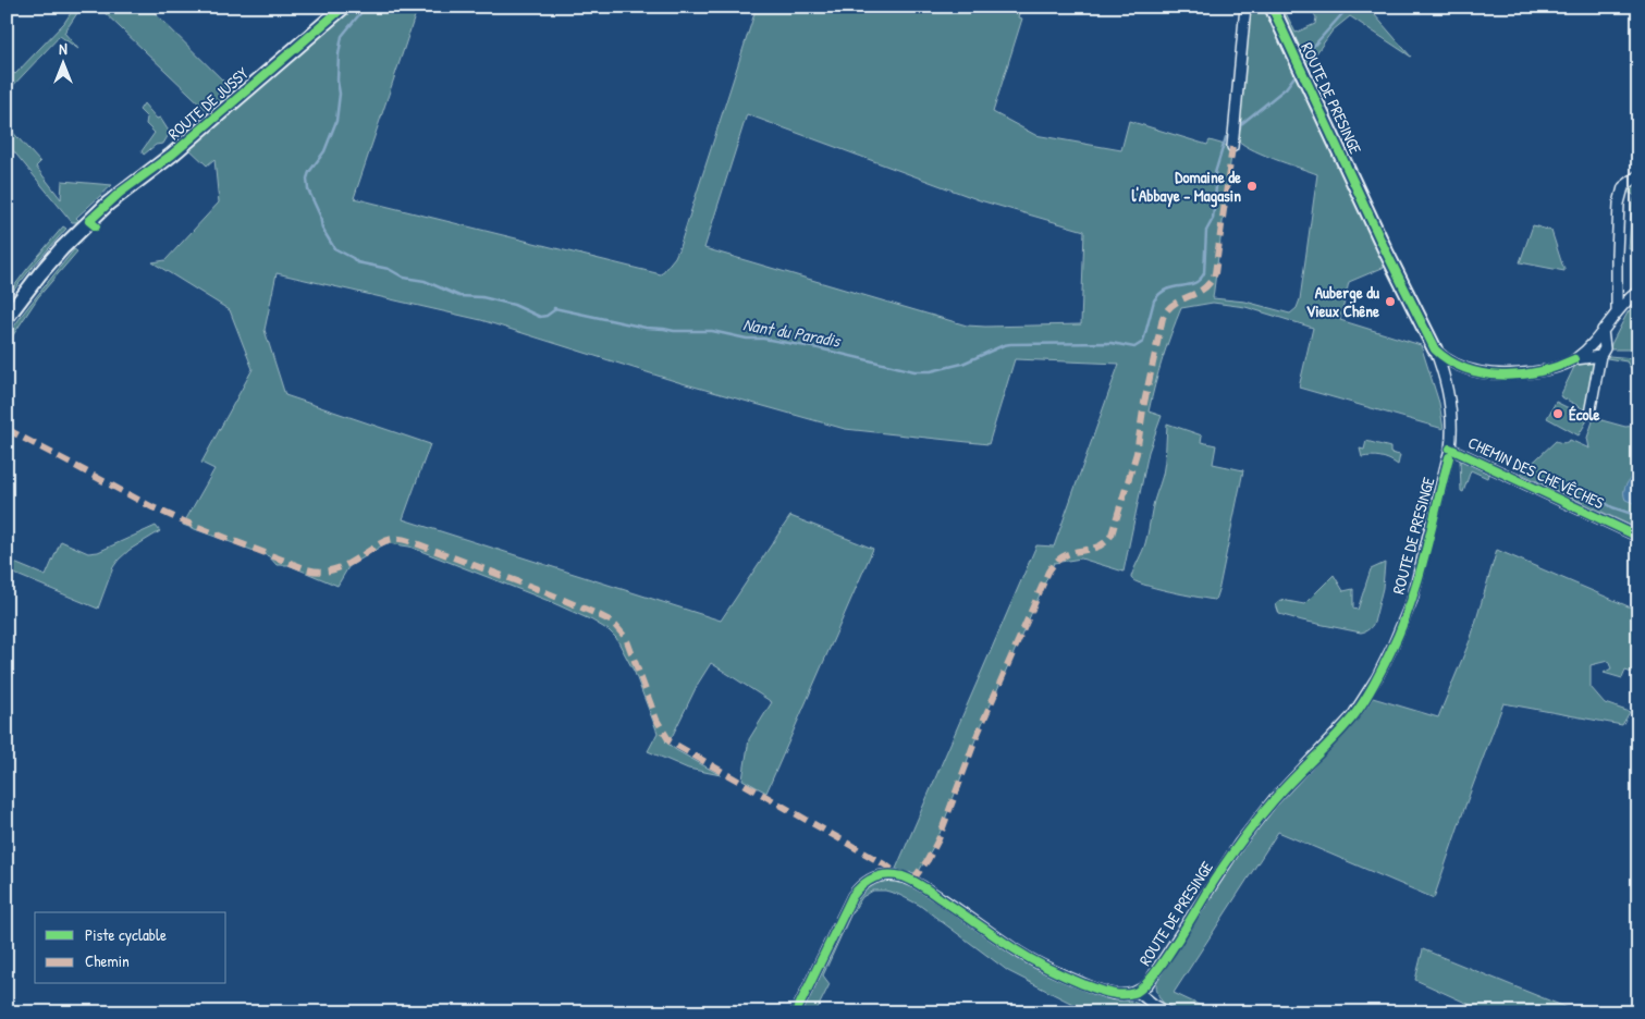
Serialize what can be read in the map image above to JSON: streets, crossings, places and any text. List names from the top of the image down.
{
  "streets": {
    "main road": ["ROUTE DE PRESINGE", "ROUTE DE JUSSY"],
    "street": ["CHEMIN DES CHEVÊCHES"]
  },
  "crossings": [
    ["ROUTE DE PRESINGE", "CHEMIN DES CHEVÊCHES"]
  ],
  "water": ["Nant du Paradis"],
  "places": ["Domaine de l'Abbaye - Magasin", "Auberge du Vieux Chêne", "École"],
  "legend": ["Piste cyclable", "Chemin"],
  "north": "top"
}
